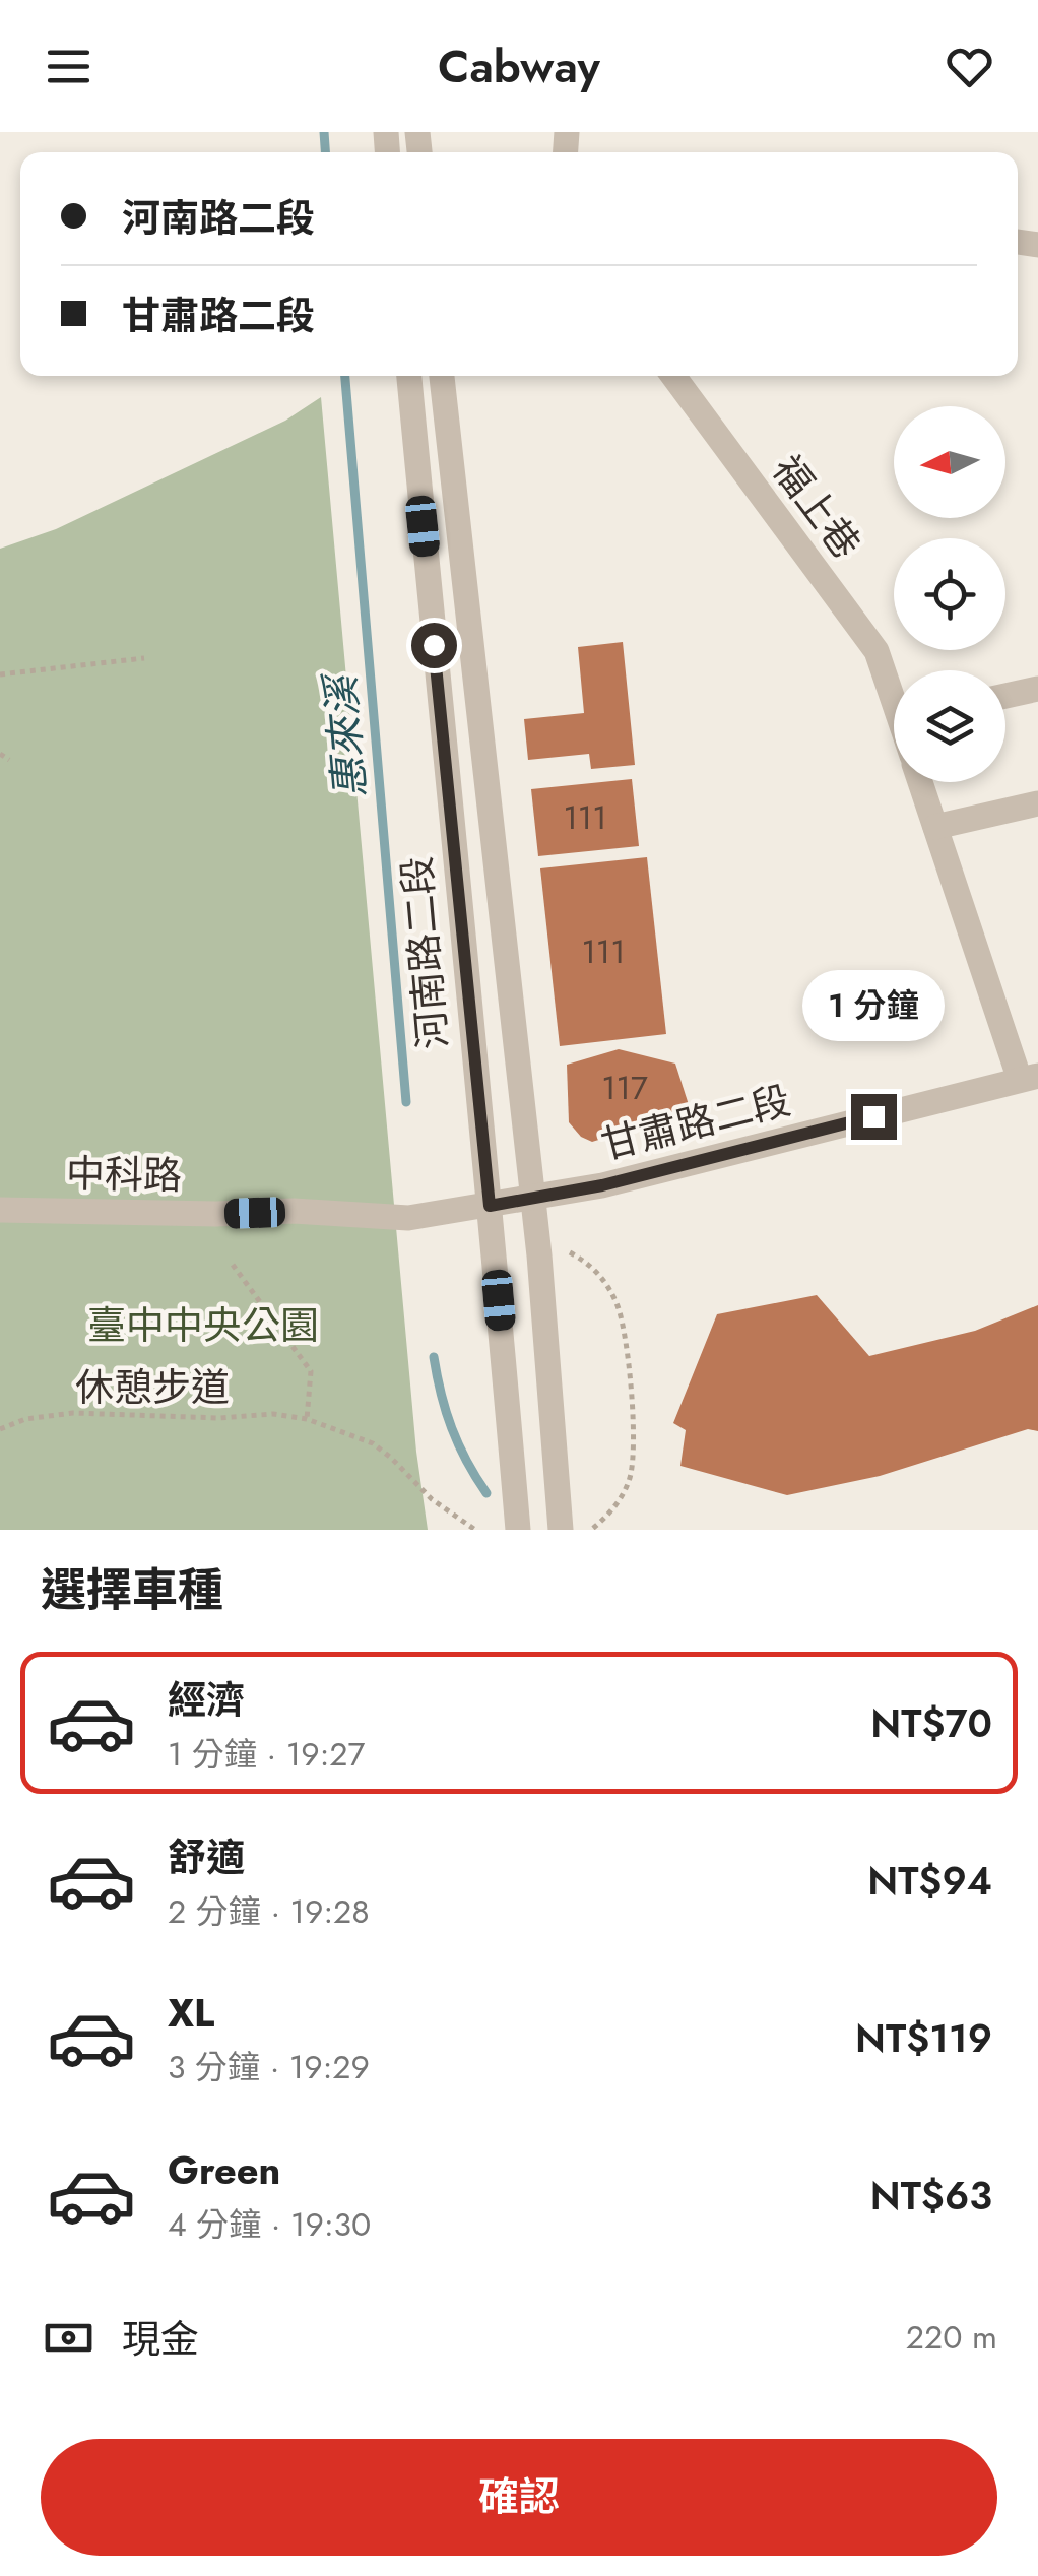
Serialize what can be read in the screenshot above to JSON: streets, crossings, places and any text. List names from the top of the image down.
{
  "streets": {
    "street": [
      "福上巷",
      "河南路二段",
      "甘肅路二段",
      "中科路"
    ],
    "path": ["休憩步道"]
  },
  "crossings": [
    ["河南路二段", "甘肅路二段"],
    ["河南路二段", "中科路"],
    ["甘肅路二段", "中科路"]
  ],
  "water": ["惠來溪"],
  "parks": ["臺中中央公園"],
  "house_numbers": ["111", "111", "117"],
  "north": "left",
  "page": {
    "header": "Cabway",
    "banner": ["河南路二段", "甘肅路二段"],
    "bubble": "1 分鐘",
    "heading": "選擇車種",
    "list": [
      {
        "name": "經濟",
        "note": "1 分鐘 · 19:27",
        "value": "NT$70"
      },
      {
        "name": "舒適",
        "note": "2 分鐘 · 19:28",
        "value": "NT$94"
      },
      {
        "name": "XL",
        "note": "3 分鐘 · 19:29",
        "value": "NT$119"
      },
      {
        "name": "Green",
        "note": "4 分鐘 · 19:30",
        "value": "NT$63"
      }
    ],
    "pay": ["現金", "220 m"],
    "buttons": "確認"
  }
}
